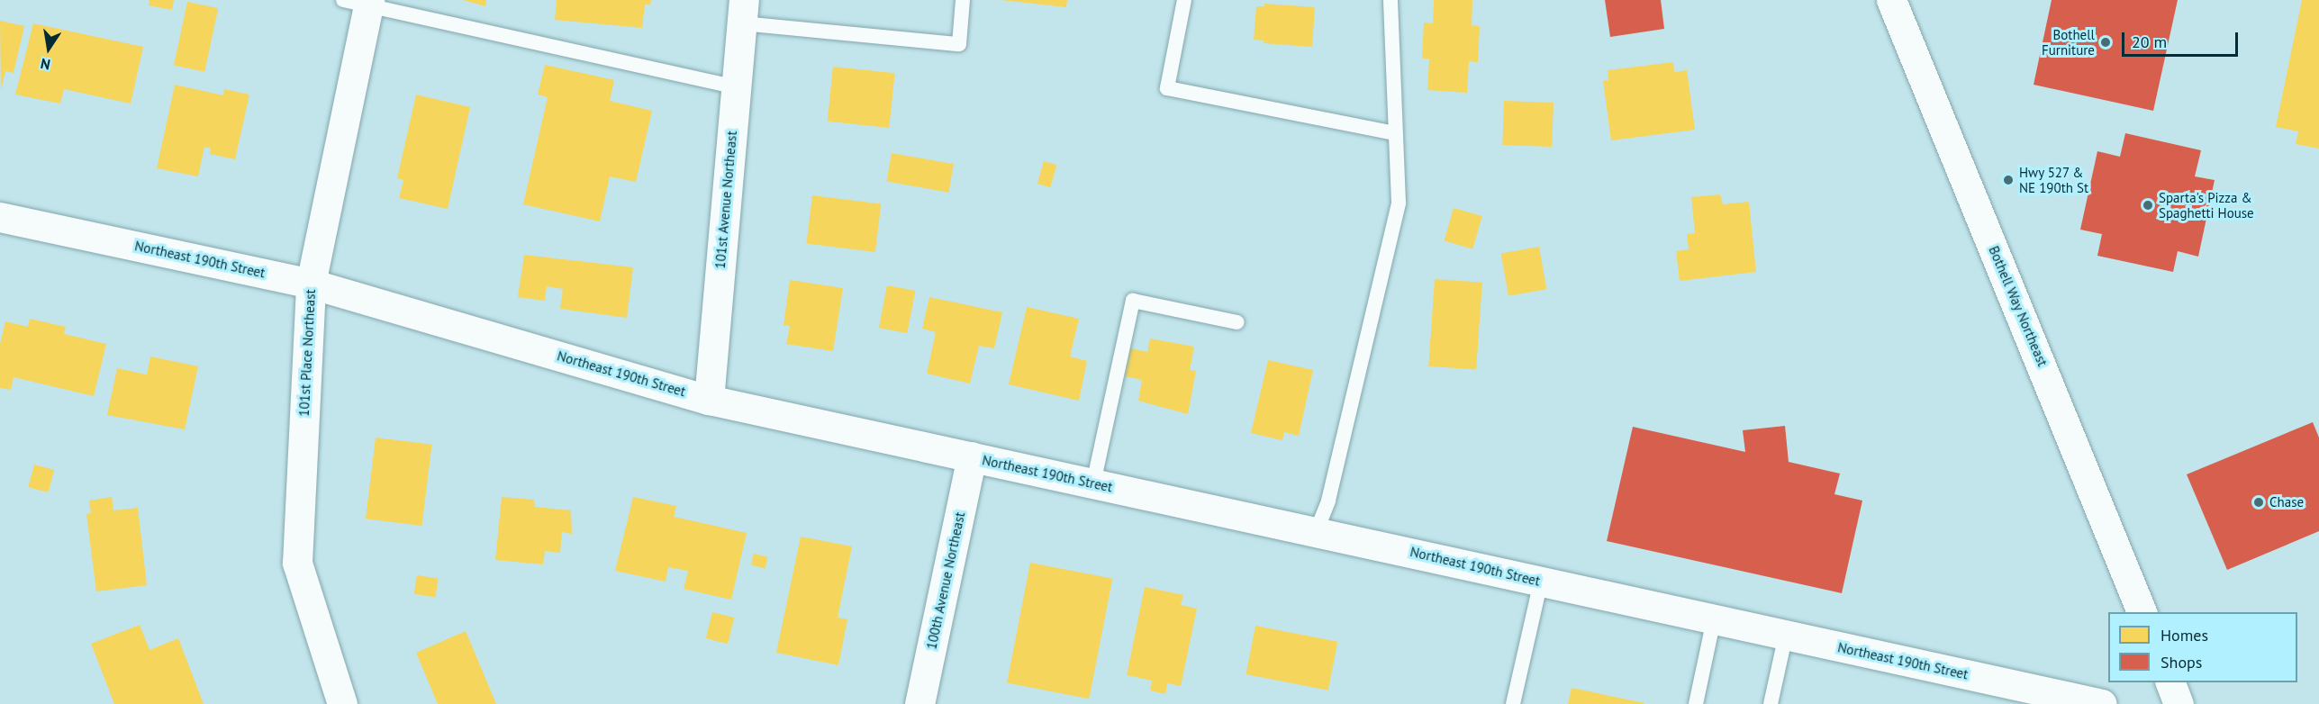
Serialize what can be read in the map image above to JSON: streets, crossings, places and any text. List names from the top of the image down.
{
  "streets": {
    "street": [
      "101st Avenue Northeast",
      "Northeast 190th Street",
      "Bothell Way Northeast",
      "101st Place Northeast",
      "100th Avenue Northeast"
    ]
  },
  "crossings": [
    ["101st Avenue Northeast", "Northeast 190th Street"],
    ["Northeast 190th Street", "101st Place Northeast"],
    ["Northeast 190th Street", "100th Avenue Northeast"]
  ],
  "places": [
    "Bothell Furniture",
    "Hwy 527 & NE 190th St",
    "Sparta's Pizza & Spaghetti House",
    "Chase"
  ],
  "legend": ["Homes", "Shops"],
  "scale_bar": "20 m",
  "north": "bottom"
}
